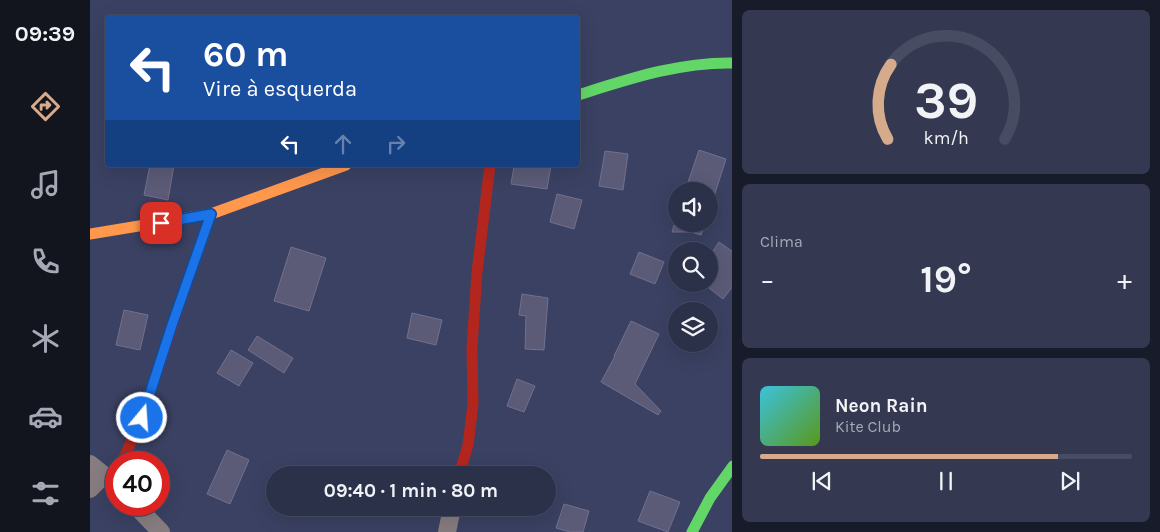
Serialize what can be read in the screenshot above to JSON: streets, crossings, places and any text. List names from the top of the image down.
{
  "page": {
    "tabs": "09:39",
    "turn": ["60 m", "Vire à esquerda"],
    "tile": "Clima",
    "heat": ["−", "19°", "+"],
    "song": ["Neon Rain", "Kite Club"],
    "limit": "40",
    "trip": "09:40 · 1 min · 80 m",
    "gauge": ["39", "km/h"]
  }
}
